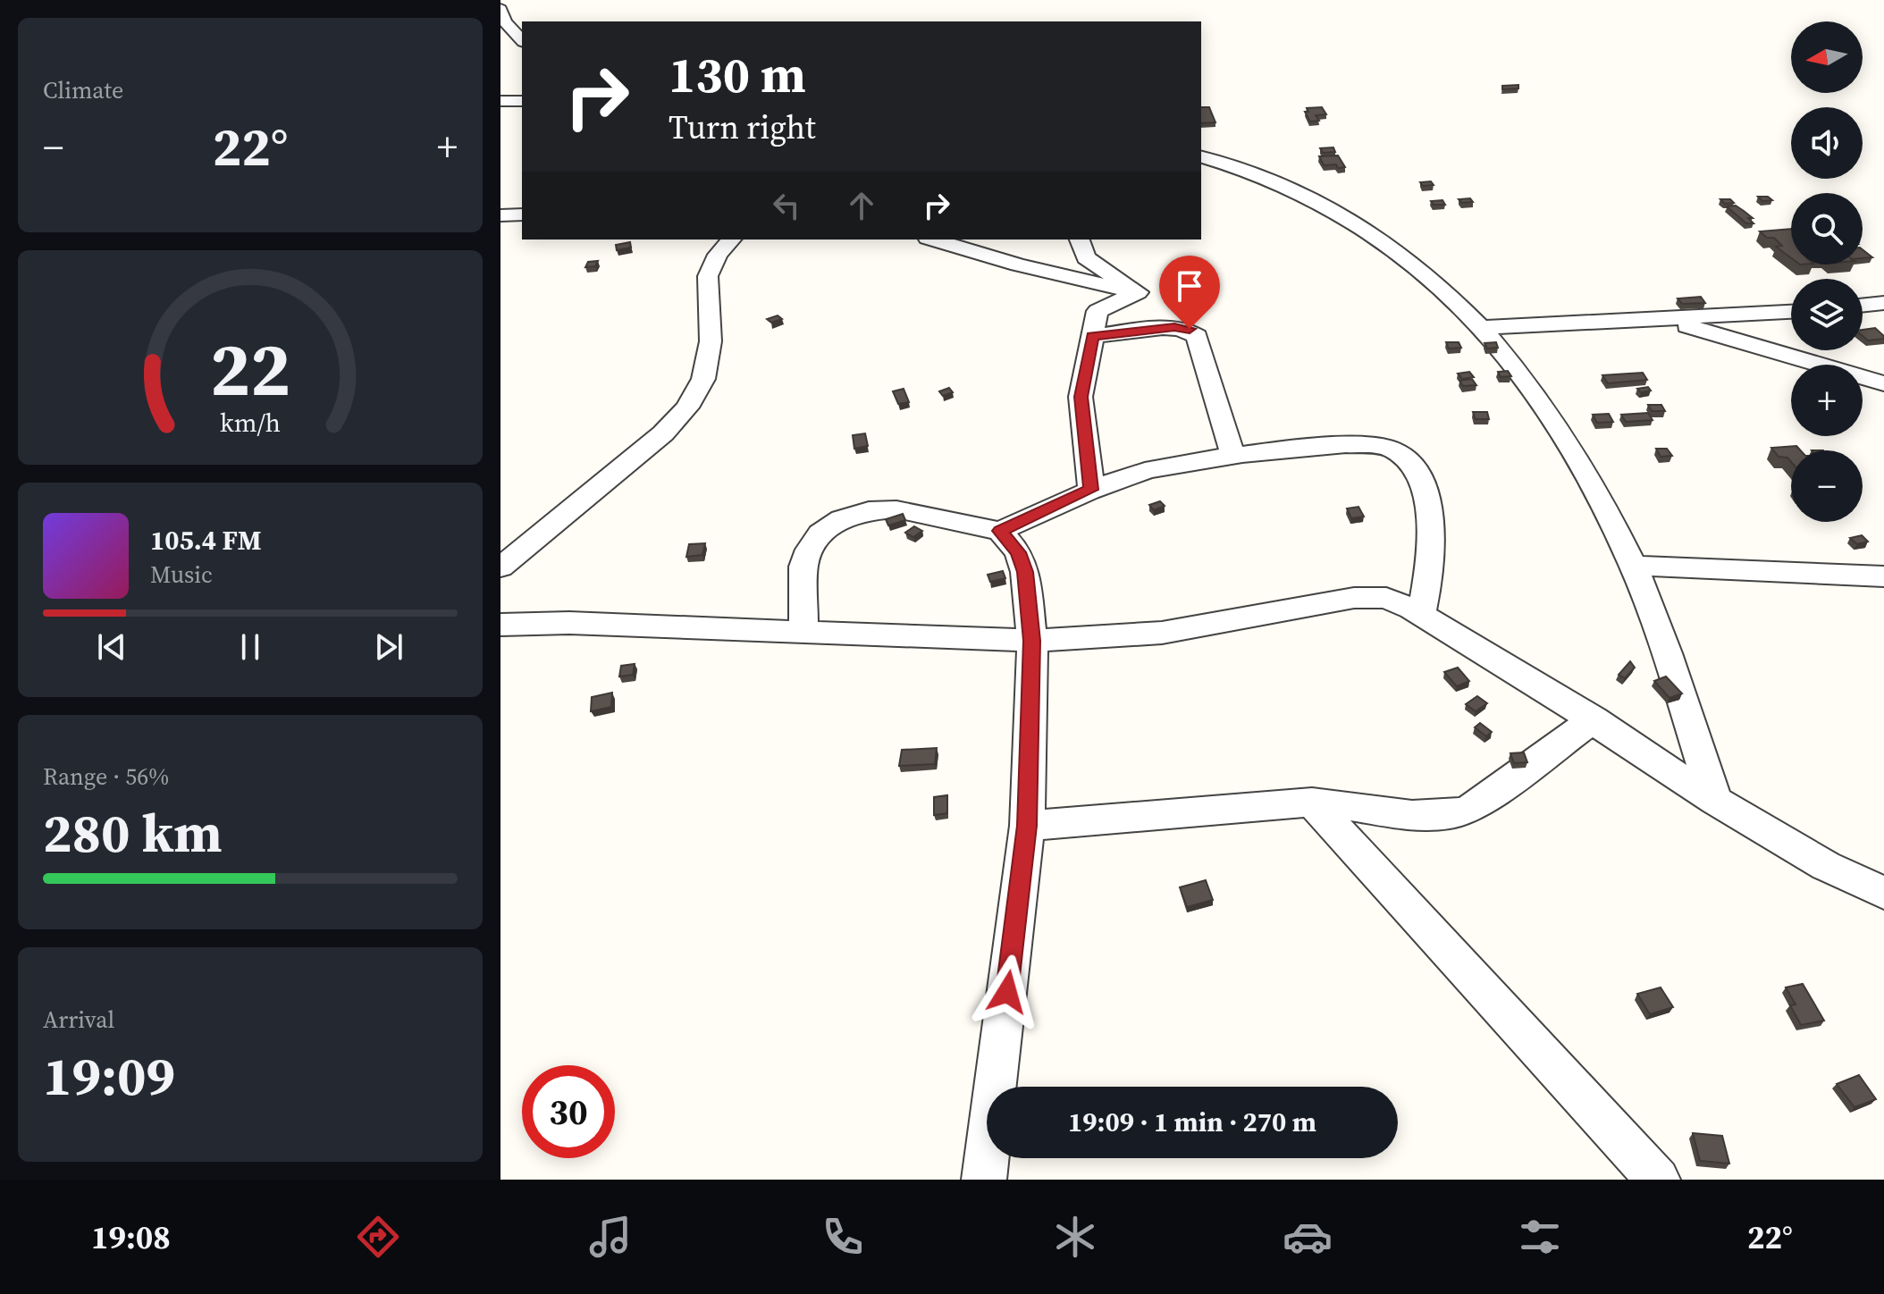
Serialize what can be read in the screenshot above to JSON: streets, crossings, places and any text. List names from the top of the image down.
{
  "north": "left",
  "page": {
    "tile": [
      "Climate",
      ["Range · 56%", "280 km"],
      ["Arrival", "19:09"]
    ],
    "map_buttons": ["+", "−"],
    "turn": ["130 m", "Turn right"],
    "heat": ["−", "22°", "+"],
    "song": ["105.4 FM", "Music"],
    "limit": "30",
    "trip": "19:09 · 1 min · 270 m",
    "tabs": ["19:08", "22°"],
    "gauge": ["22", "km/h"]
  }
}
